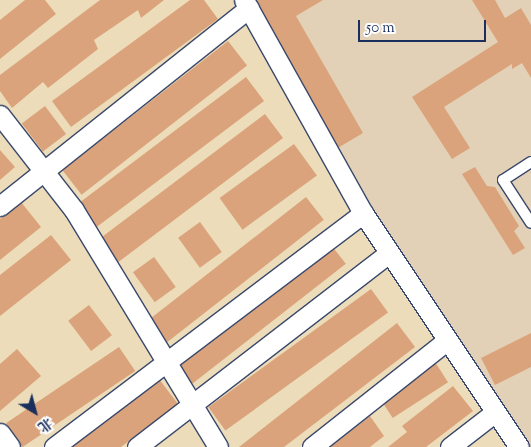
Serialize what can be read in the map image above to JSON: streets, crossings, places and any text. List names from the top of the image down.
{
  "scale_bar": "50 m",
  "north": "bottom right"
}
